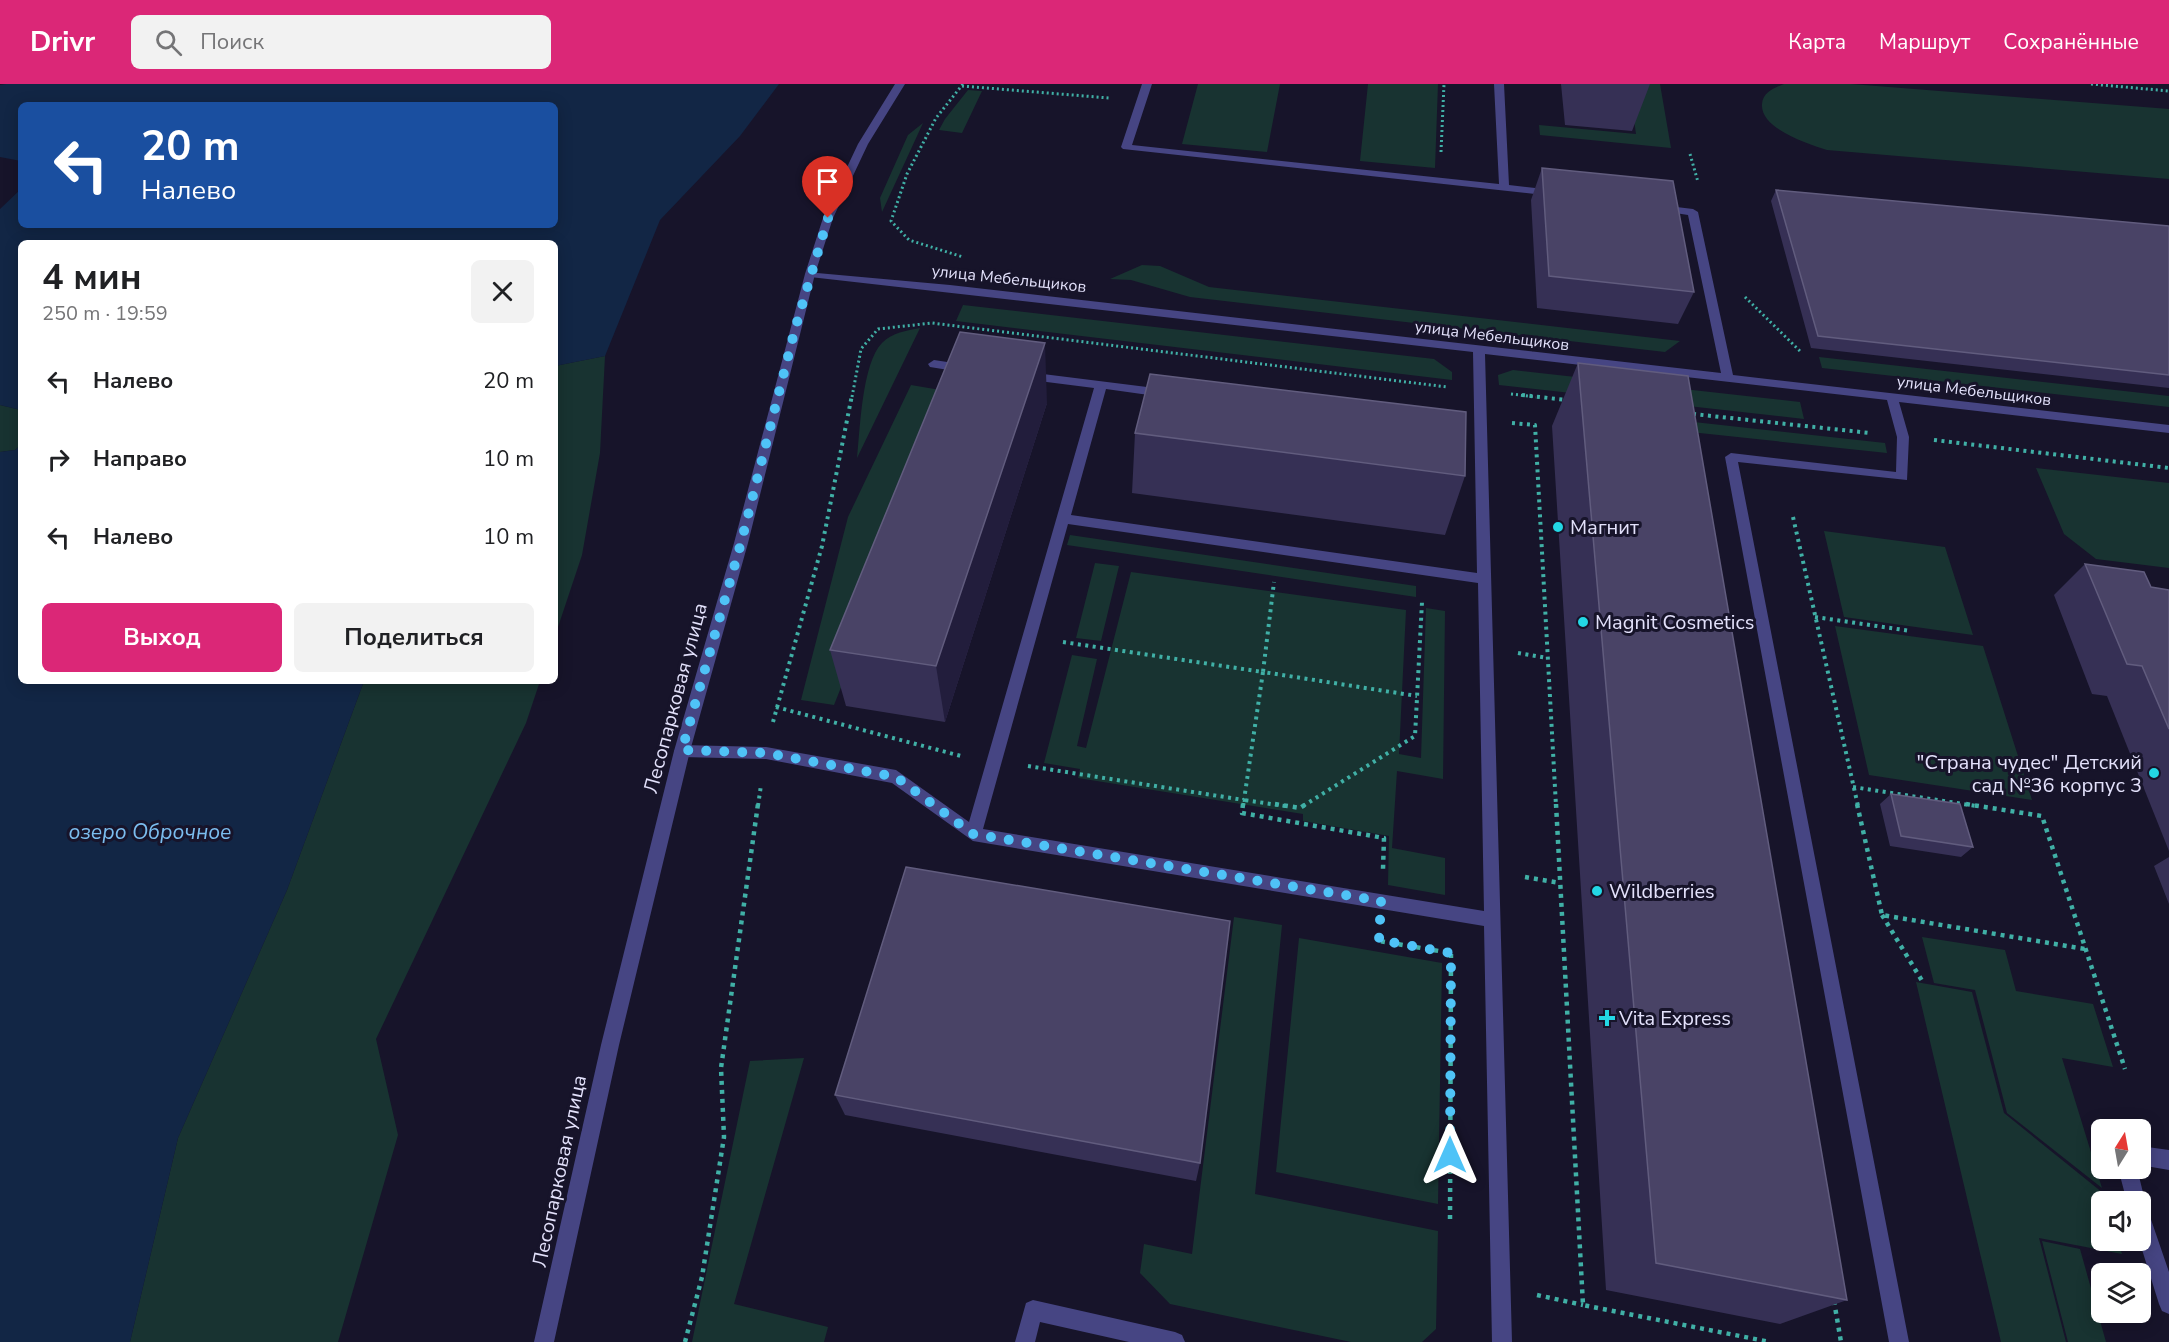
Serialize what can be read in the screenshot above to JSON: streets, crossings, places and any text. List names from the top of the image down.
{
  "streets": {
    "street": ["улица Мебельщиков", "Лесопарковая улица"]
  },
  "crossings": [
    ["улица Мебельщиков", "Лесопарковая улица"]
  ],
  "water": ["озеро Оброчное"],
  "places": {
    "other": [
      "Магнит",
      "Magnit Cosmetics",
      "\"Страна чудес\" Детский сад №36 корпус 3",
      "Wildberries"
    ],
    "health": ["Vita Express"]
  },
  "north": "top",
  "page": {
    "header": "Drivr",
    "search": "Поиск",
    "nav": ["Карта", "Маршрут", "Сохранённые"],
    "turn": ["20 m", "Налево"],
    "heading": ["4 мин", "250 m · 19:59"],
    "list": [
      {
        "name": "Налево",
        "value": "20 m"
      },
      {
        "name": "Направо",
        "value": "10 m"
      },
      {
        "name": "Налево",
        "value": "10 m"
      }
    ],
    "buttons": ["Выход", "Поделиться"]
  }
}
